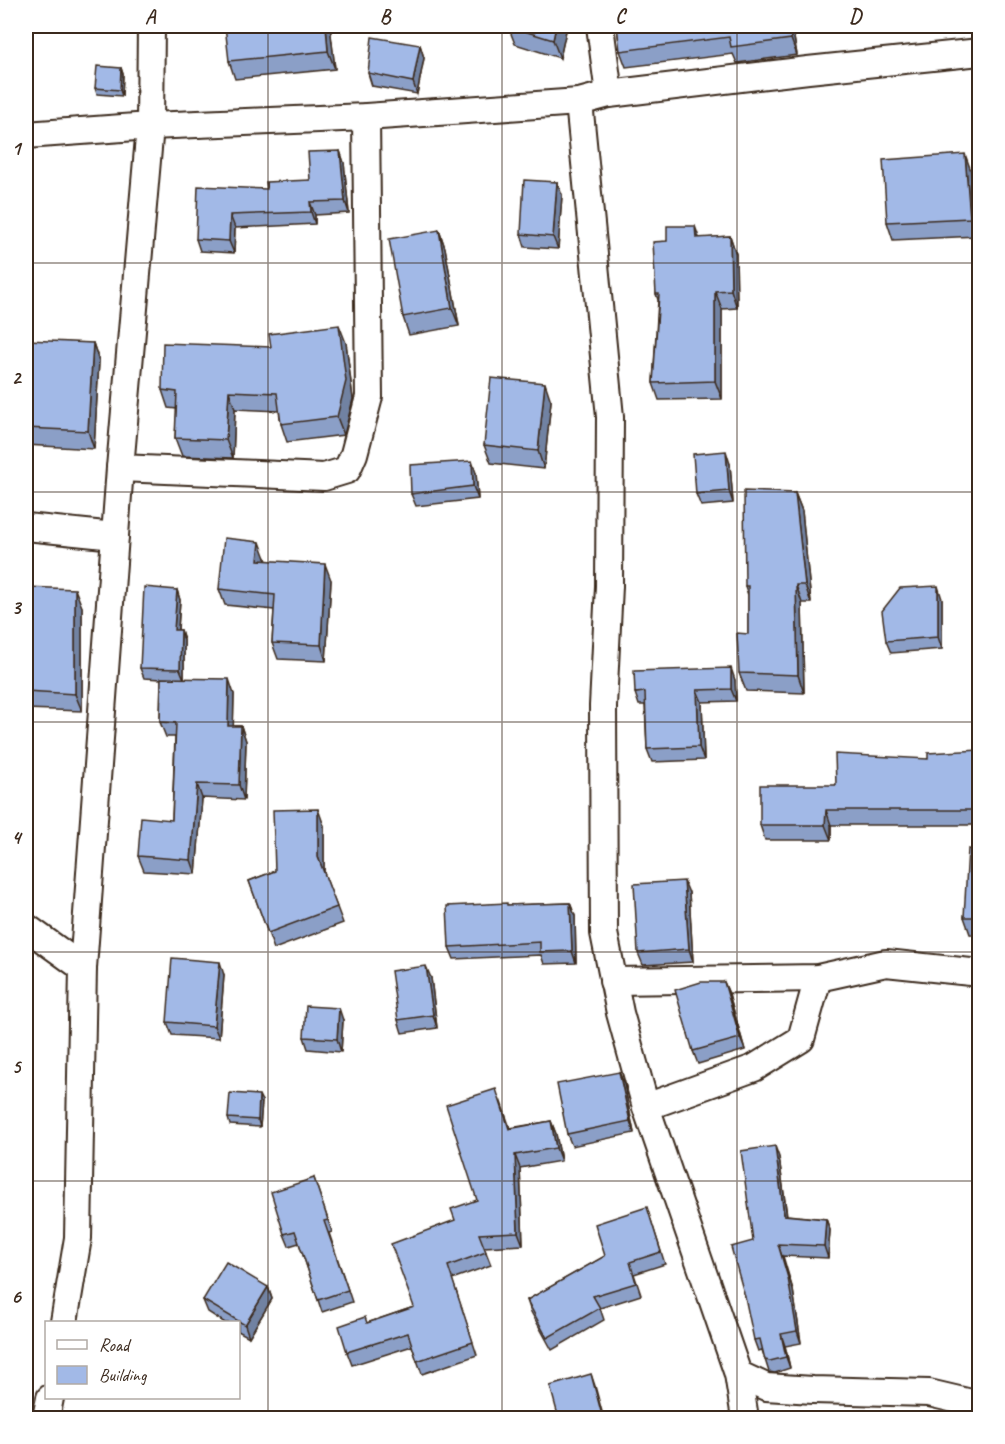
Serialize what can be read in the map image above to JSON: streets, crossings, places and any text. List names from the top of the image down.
{
  "legend": ["Road", "Building"],
  "grid": {
    "columns": [
      "A",
      "B",
      "C",
      "D"
    ],
    "rows": [
      "1",
      "2",
      "3",
      "4",
      "5",
      "6"
    ]
  }
}
